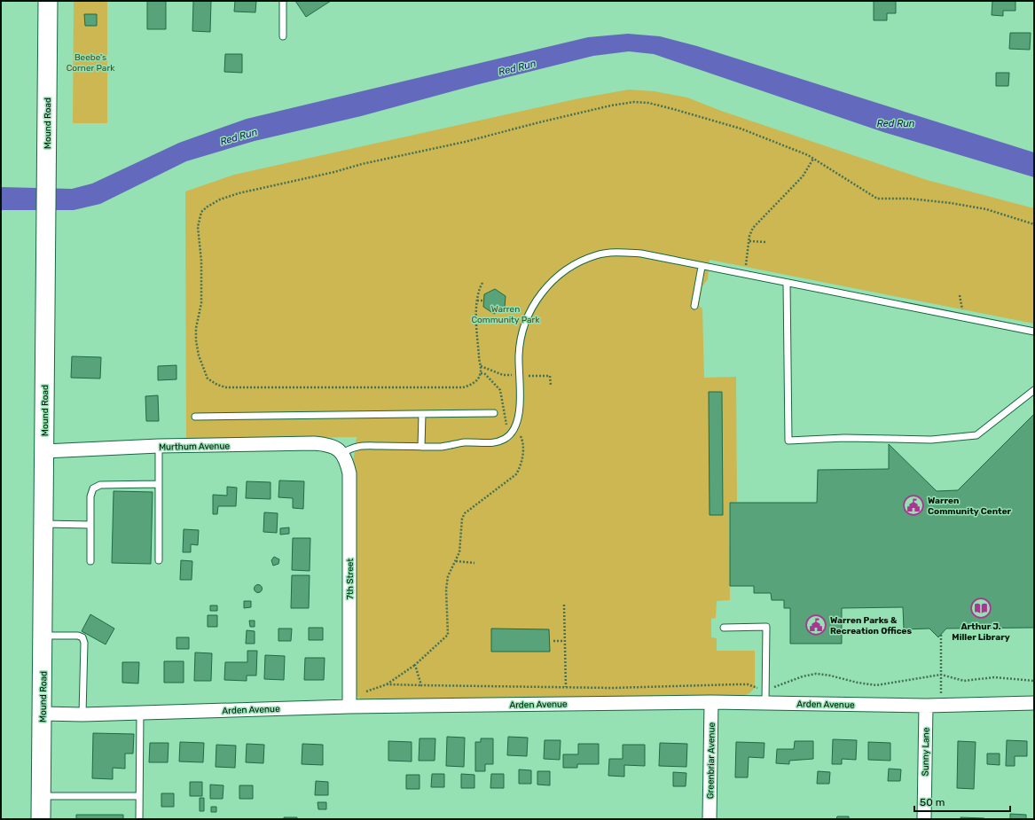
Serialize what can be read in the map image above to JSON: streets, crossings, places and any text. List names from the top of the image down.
{
  "streets": {
    "main road": ["Mound Road"],
    "street": [
      "Murthum Avenue",
      "7th Street",
      "Arden Avenue",
      "Sunny Lane",
      "Greenbriar Avenue"
    ]
  },
  "crossings": [
    ["Mound Road", "Murthum Avenue"],
    ["Mound Road", "Arden Avenue"],
    ["Murthum Avenue", "7th Street"],
    ["7th Street", "Arden Avenue"],
    ["Arden Avenue", "Sunny Lane"],
    ["Arden Avenue", "Greenbriar Avenue"]
  ],
  "water": ["Red Run"],
  "parks": ["Beebe's Corner Park", "Warren Community Park"],
  "places": {
    "public building": ["Warren Community Center", "Warren Parks & Recreation Offices"],
    "library": ["Arthur J. Miller Library"]
  },
  "scale_bar": "50 m"
}
